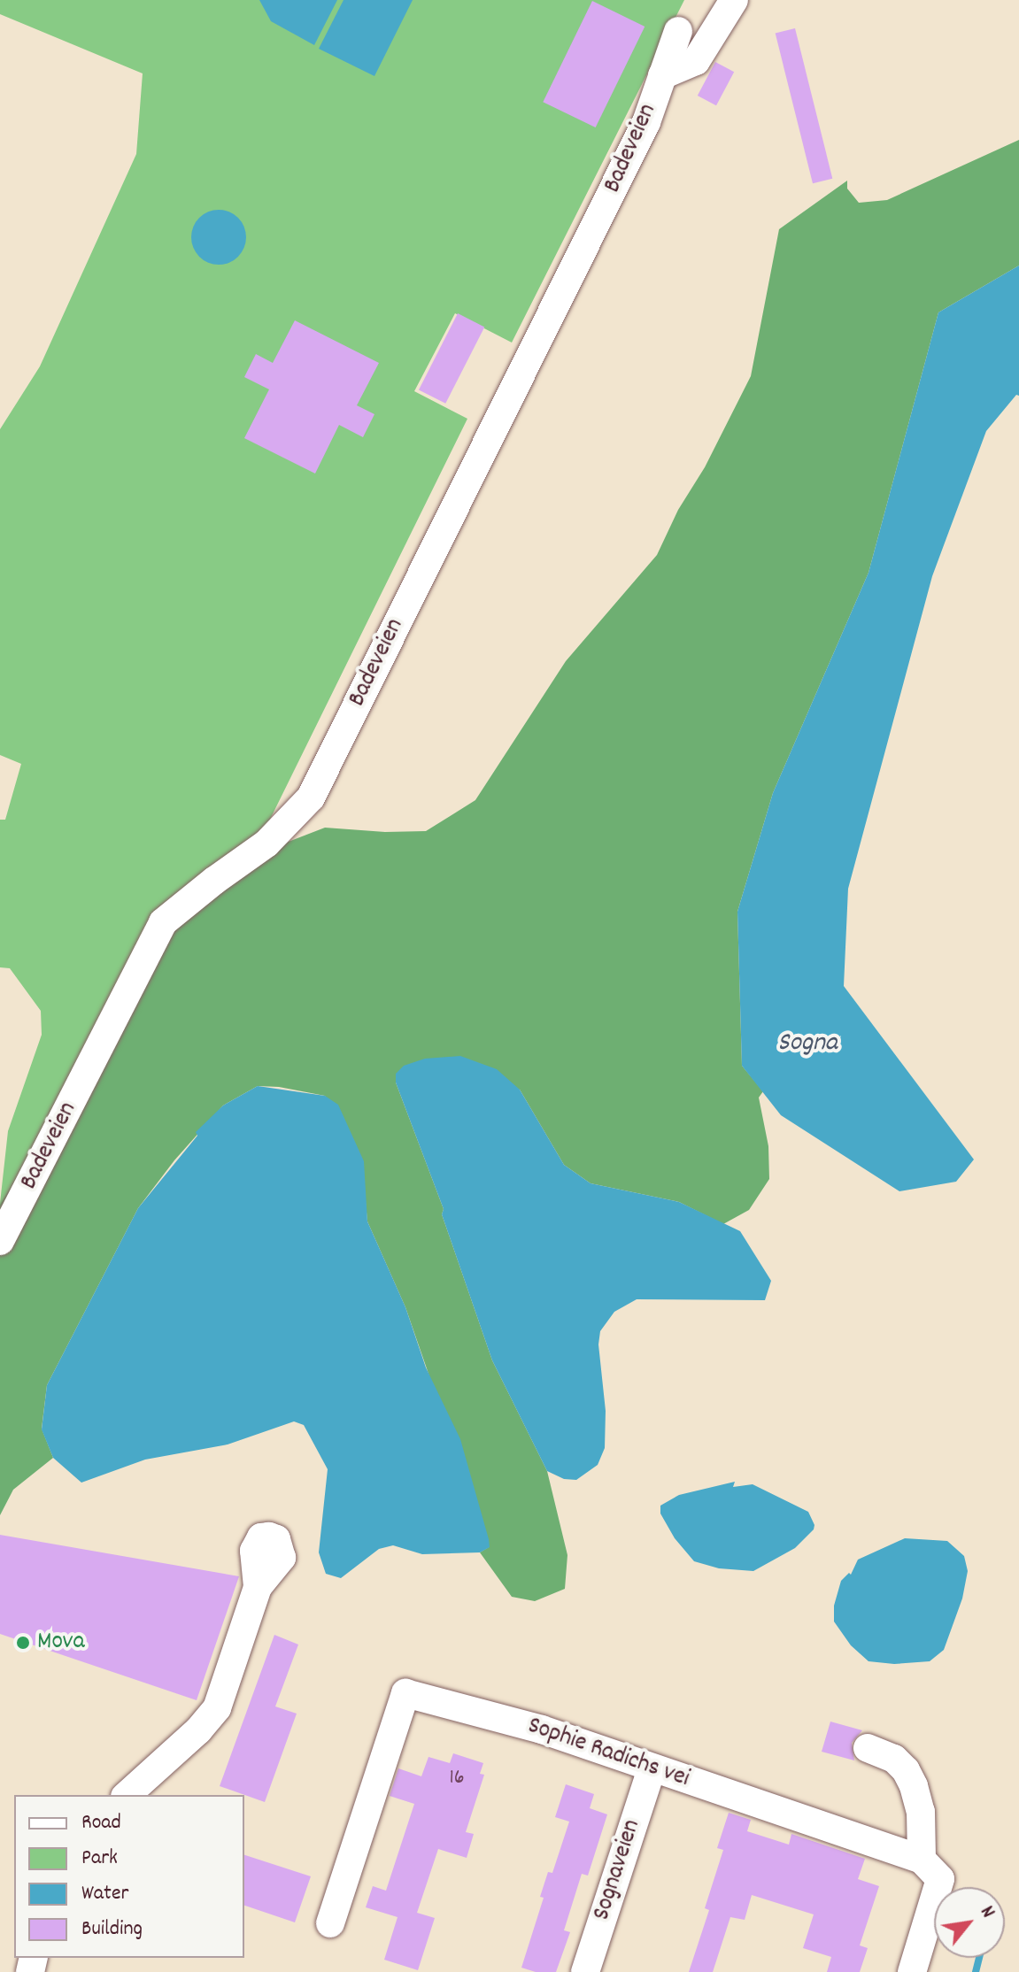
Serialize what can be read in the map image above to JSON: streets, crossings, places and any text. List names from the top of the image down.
{
  "streets": {
    "street": ["Badeveien", "Sophie Radichs vei", "Sognaveien"]
  },
  "crossings": [
    ["Sophie Radichs vei", "Sognaveien"]
  ],
  "water": ["Sogna"],
  "places": ["Mova"],
  "house_numbers": ["16"],
  "legend": [
    "Road",
    "Park",
    "Water",
    "Building"
  ],
  "north": "top right"
}
